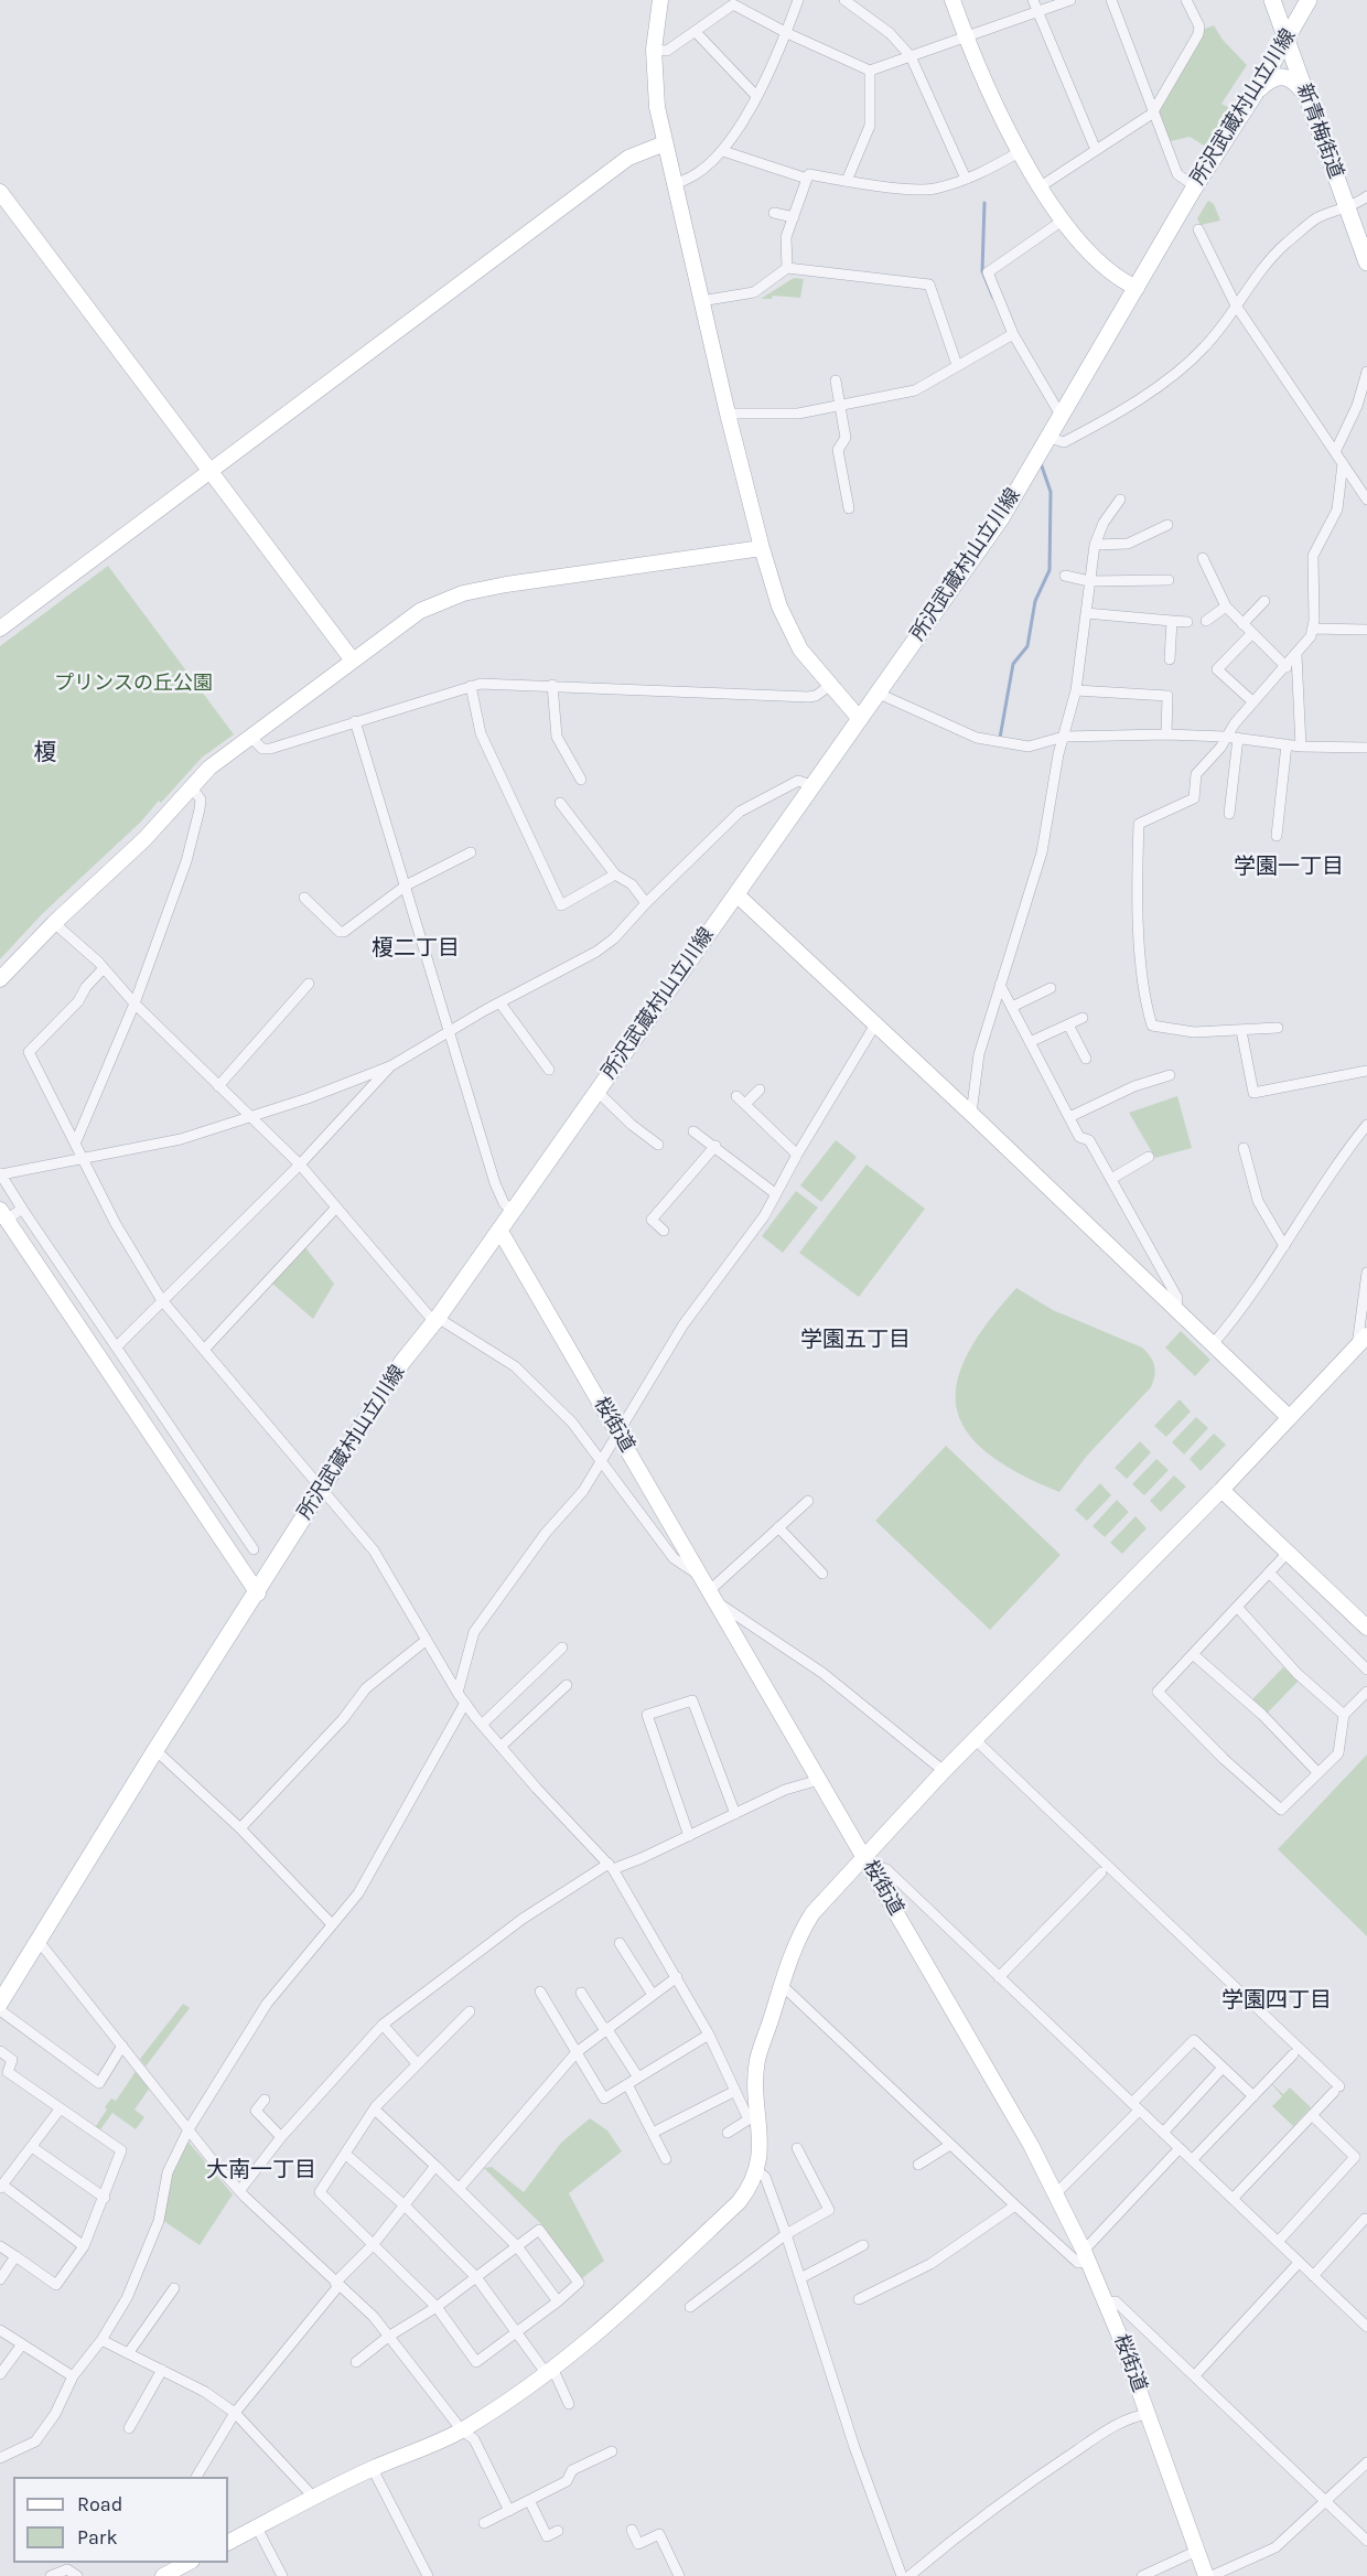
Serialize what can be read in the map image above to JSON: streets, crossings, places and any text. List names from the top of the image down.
{
  "streets": {
    "main road": ["所沢武蔵村山立川線", "新青梅街道"],
    "street": ["桜街道"]
  },
  "crossings": [
    ["所沢武蔵村山立川線", "新青梅街道"],
    ["所沢武蔵村山立川線", "桜街道"]
  ],
  "districts": [
    "榎",
    "学園一丁目",
    "榎二丁目",
    "学園五丁目",
    "学園四丁目",
    "大南一丁目"
  ],
  "parks": ["プリンスの丘公園"],
  "legend": ["Road", "Park"]
}
